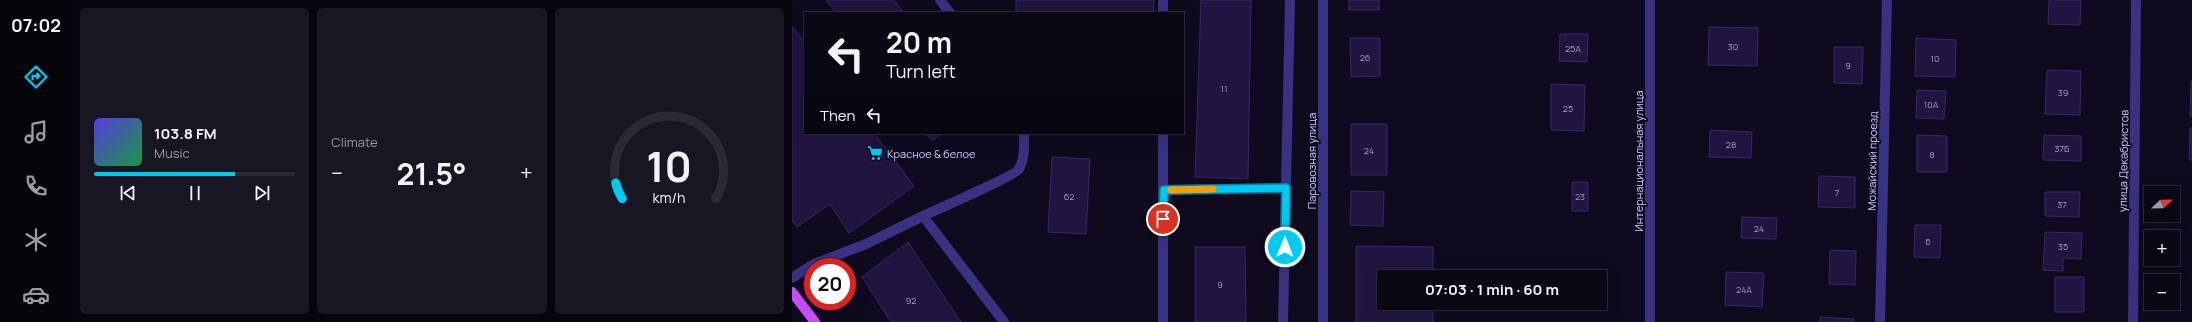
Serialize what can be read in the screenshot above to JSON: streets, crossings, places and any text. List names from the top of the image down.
{
  "streets": {
    "street": [
      "Паровозная улица",
      "Интернациональная улица",
      "Можайский проезд",
      "улица Декабристов"
    ]
  },
  "places": {
    "supermarket": ["Красное & белое"]
  },
  "house_numbers": [
    "30",
    "25А",
    "26",
    "10",
    "9",
    "11",
    "39",
    "10А",
    "25",
    "28",
    "37Б",
    "24",
    "8",
    "7",
    "62",
    "23",
    "37",
    "24",
    "6",
    "35",
    "9",
    "24А",
    "92"
  ],
  "north": "right",
  "page": {
    "tabs": "07:02",
    "tile": "Climate",
    "turn": ["20 m", "Turn left"],
    "then": "Then",
    "song": ["103.8 FM", "Music"],
    "heat": ["−", "21.5°", "+"],
    "map_buttons": ["+", "−"],
    "limit": "20",
    "trip": "07:03 · 1 min · 60 m",
    "gauge": ["10", "km/h"]
  }
}
